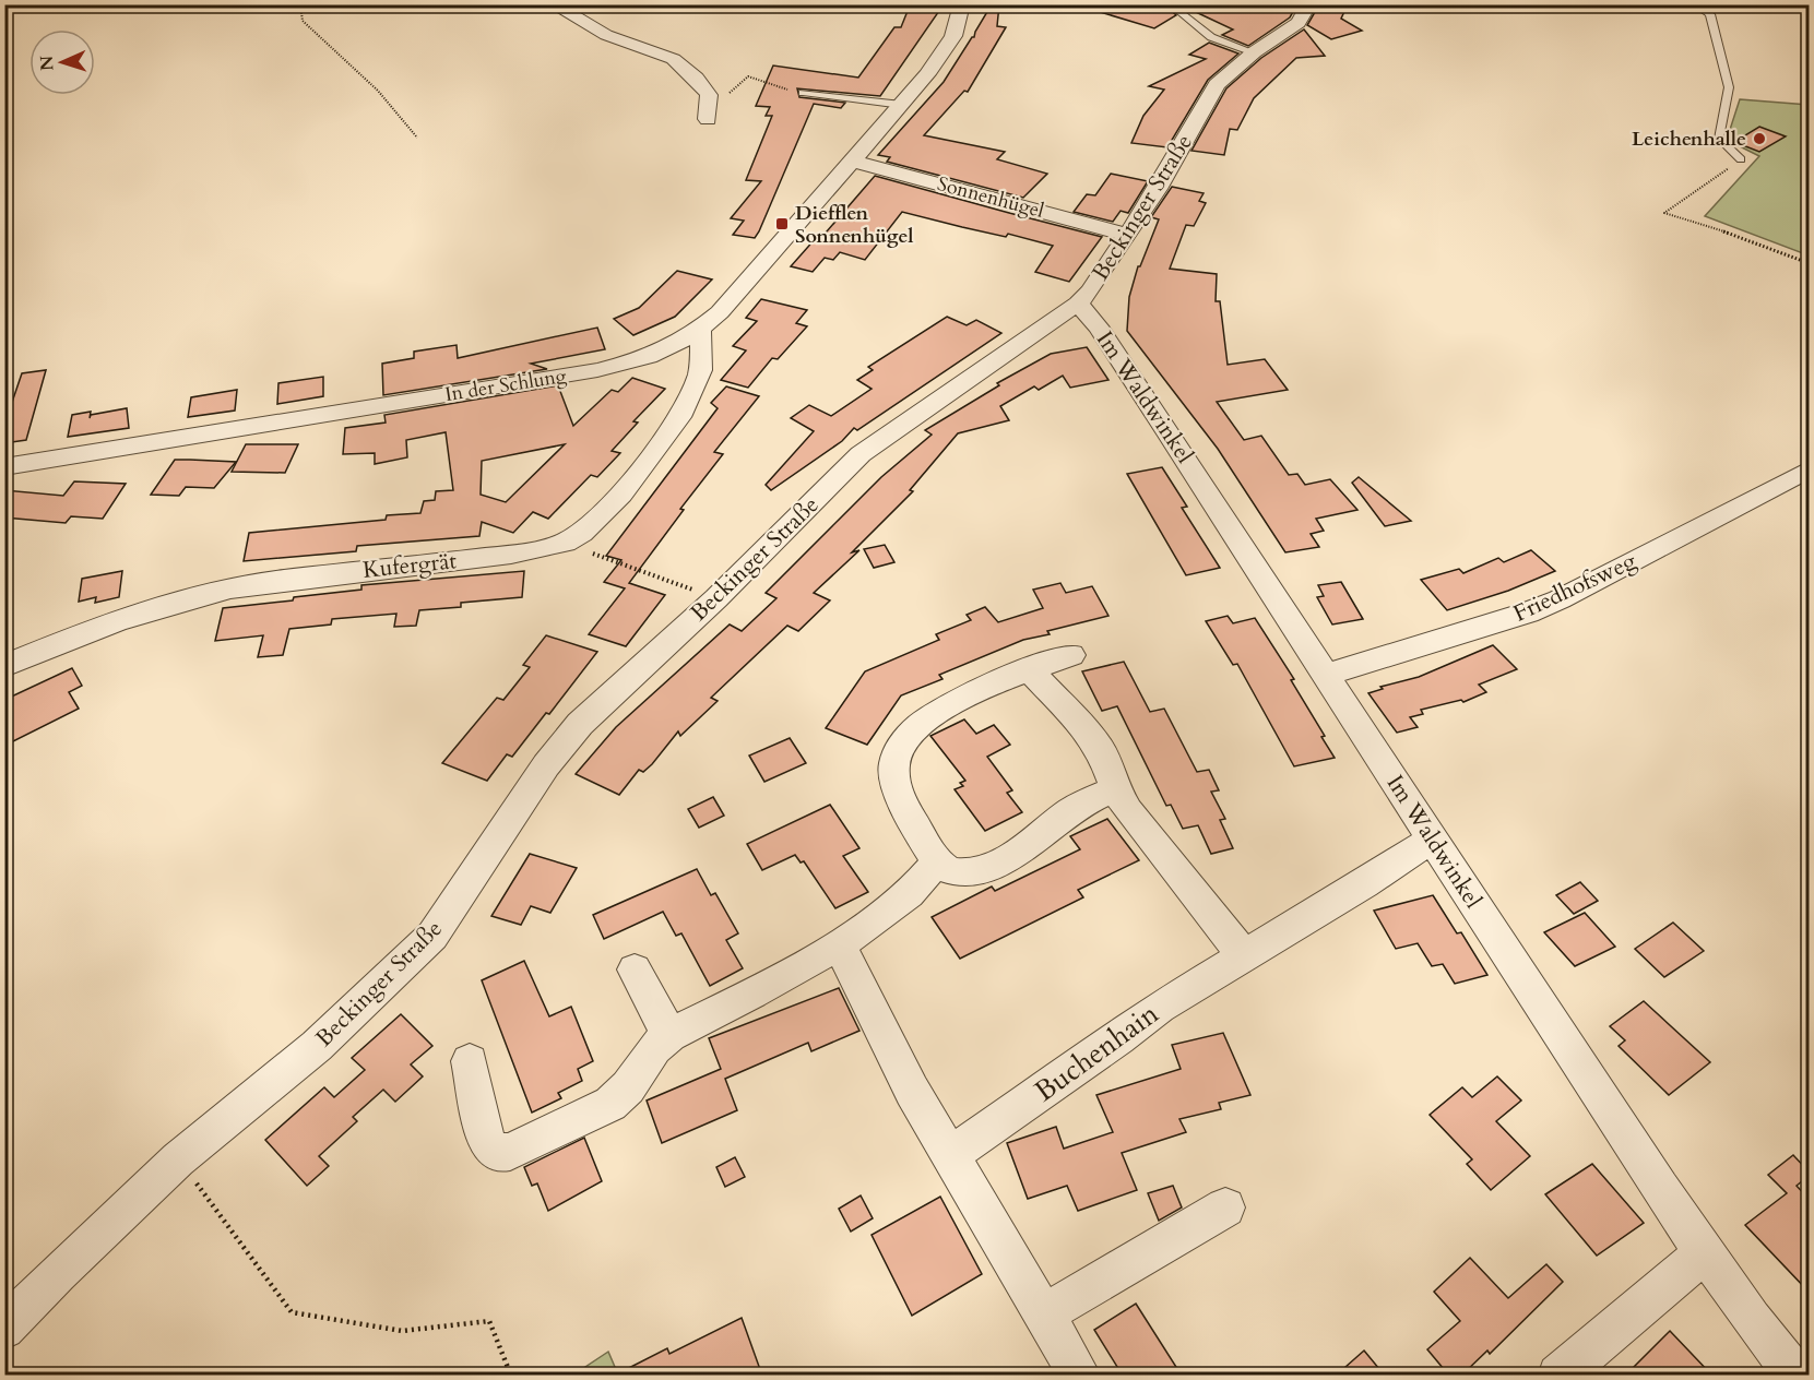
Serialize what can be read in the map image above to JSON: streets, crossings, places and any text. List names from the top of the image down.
{
  "streets": {
    "street": [
      "Sonnenhügel",
      "Beckinger Straße",
      "In der Schlung",
      "Im Waldwinkel",
      "Kufergrät",
      "Friedhofsweg",
      "Buchenhain"
    ]
  },
  "crossings": [
    ["Sonnenhügel", "Beckinger Straße"],
    ["Sonnenhügel", "In der Schlung"],
    ["Beckinger Straße", "Im Waldwinkel"],
    ["In der Schlung", "Kufergrät"],
    ["Im Waldwinkel", "Friedhofsweg"],
    ["Im Waldwinkel", "Buchenhain"]
  ],
  "places": {
    "other": ["Leichenhalle"],
    "transit": ["Diefflen Sonnenhügel"]
  },
  "north": "left"
}
